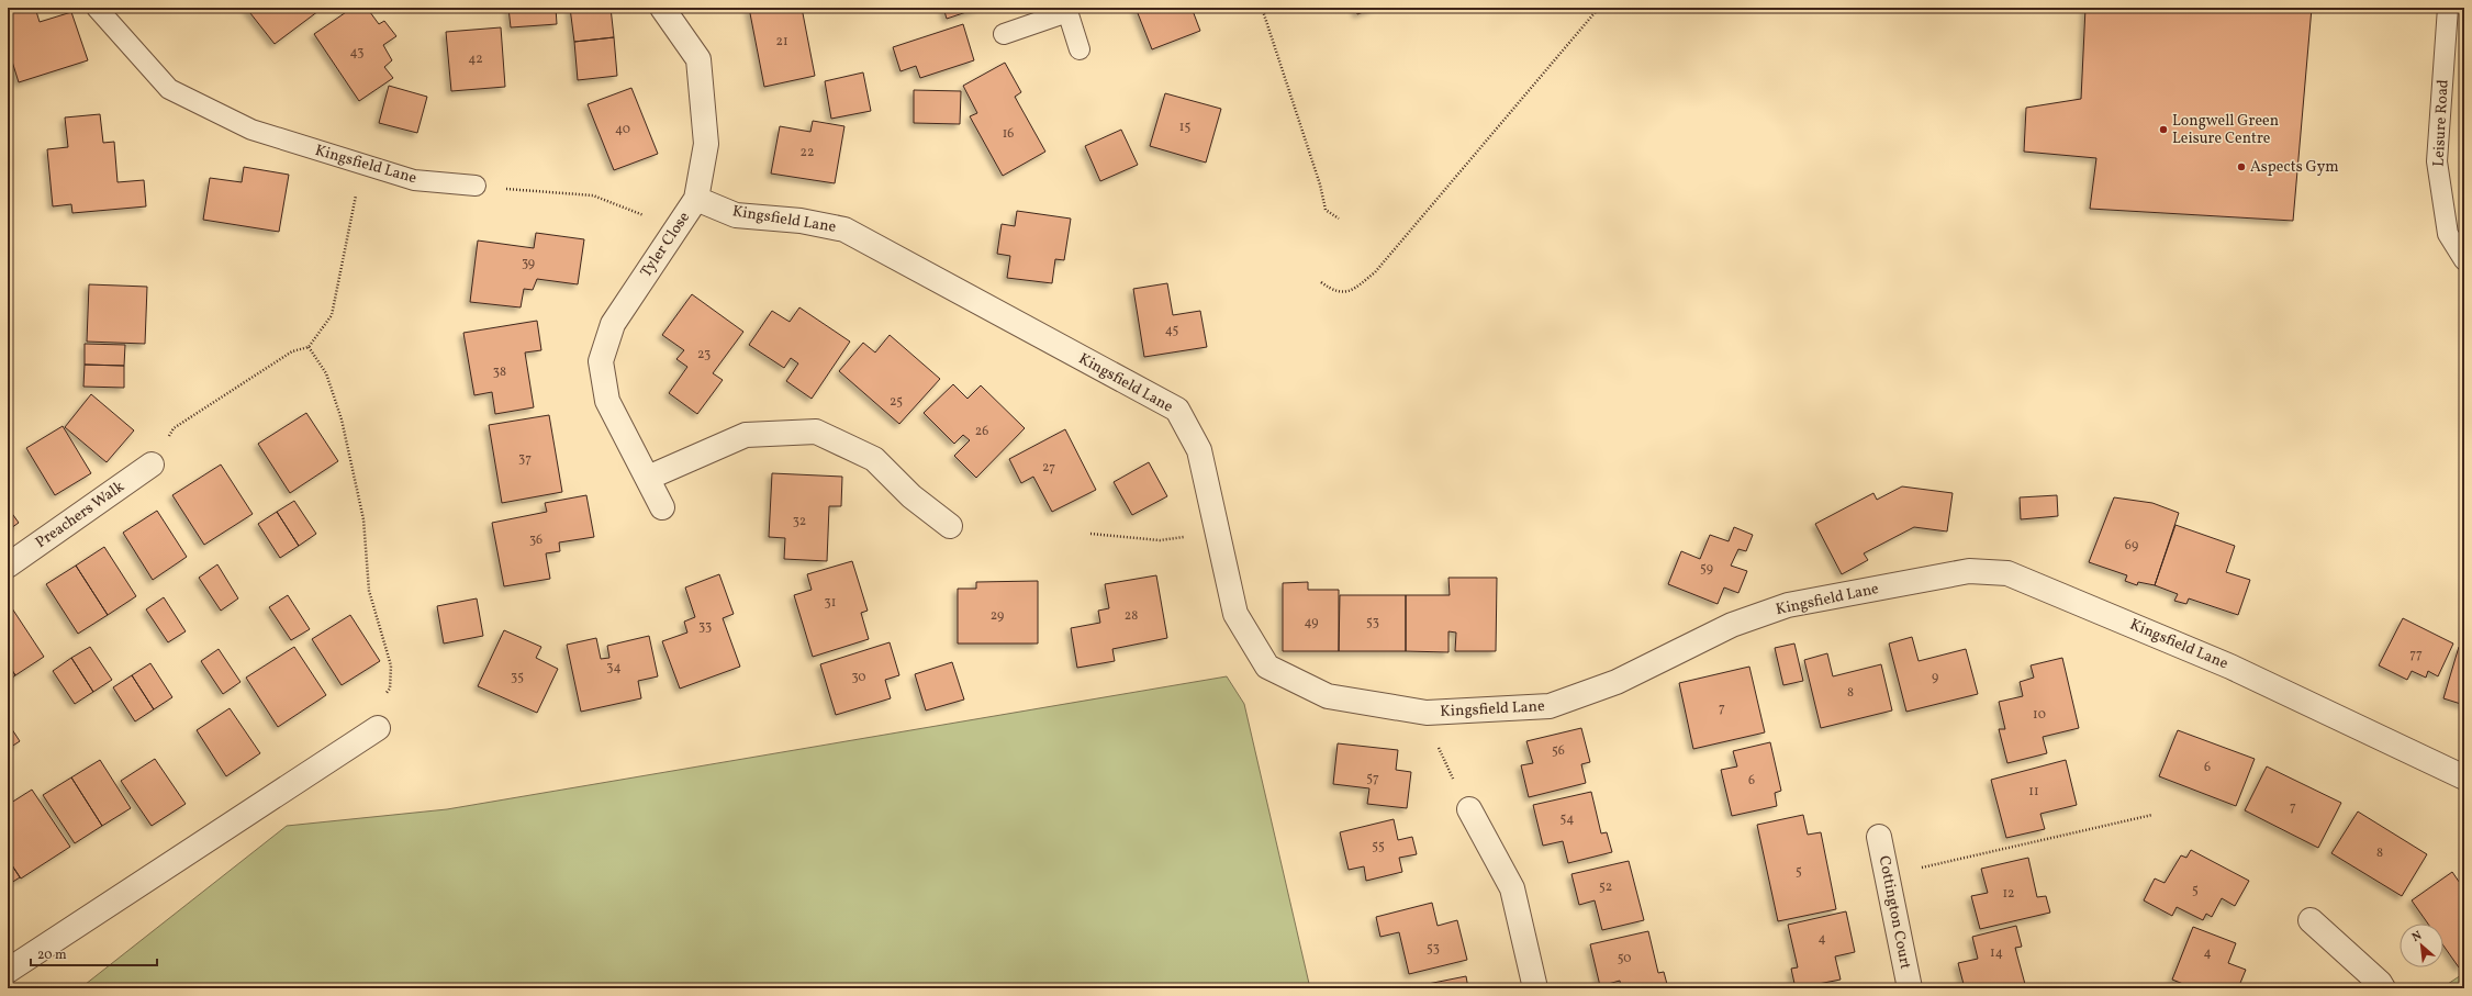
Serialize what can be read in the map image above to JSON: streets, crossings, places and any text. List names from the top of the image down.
{
  "streets": {
    "street": [
      "Kingsfield Lane",
      "Tyler Close",
      "Preachers Walk",
      "Cottington Court"
    ],
    "lane": ["Leisure Road"]
  },
  "crossings": [
    ["Kingsfield Lane", "Tyler Close"]
  ],
  "places": ["Longwell Green Leisure Centre", "Aspects Gym"],
  "house_numbers": [
    "21",
    "43",
    "42",
    "15",
    "40",
    "16",
    "22",
    "39",
    "45",
    "23",
    "38",
    "25",
    "26",
    "37",
    "27",
    "32",
    "36",
    "69",
    "59",
    "31",
    "29",
    "28",
    "49",
    "53",
    "33",
    "77",
    "34",
    "35",
    "30",
    "9",
    "8",
    "7",
    "10",
    "56",
    "6",
    "57",
    "6",
    "11",
    "7",
    "54",
    "55",
    "8",
    "5",
    "52",
    "5",
    "12",
    "4",
    "53",
    "14",
    "4",
    "50"
  ],
  "scale_bar": "20 m",
  "north": "top left"
}
